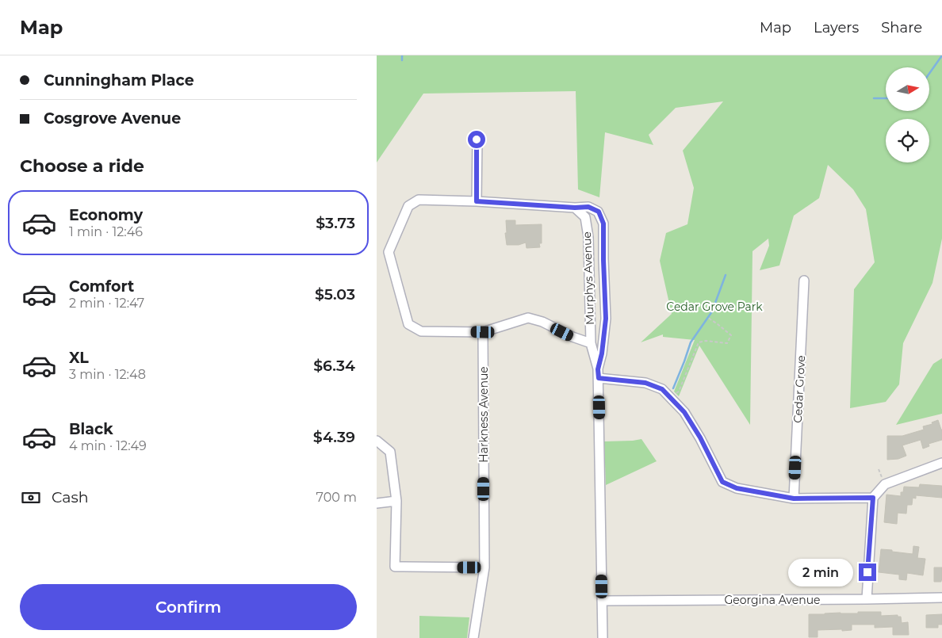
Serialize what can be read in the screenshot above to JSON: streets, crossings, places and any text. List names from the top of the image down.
{
  "streets": {
    "street": [
      "Murphys Avenue",
      "Cedar Grove",
      "Harkness Avenue",
      "Georgina Avenue"
    ]
  },
  "crossings": [
    ["Murphys Avenue", "Georgina Avenue"]
  ],
  "parks": ["Cedar Grove Park"],
  "north": "right",
  "page": {
    "header": "Map",
    "nav": ["Map", "Layers", "Share"],
    "banner": ["Cunningham Place", "Cosgrove Avenue"],
    "heading": "Choose a ride",
    "list": [
      {
        "name": "Economy",
        "note": "1 min · 12:46",
        "value": "$3.73"
      },
      {
        "name": "Comfort",
        "note": "2 min · 12:47",
        "value": "$5.03"
      },
      {
        "name": "XL",
        "note": "3 min · 12:48",
        "value": "$6.34"
      },
      {
        "name": "Black",
        "note": "4 min · 12:49",
        "value": "$4.39"
      }
    ],
    "pay": ["Cash", "700 m"],
    "bubble": "2 min",
    "buttons": "Confirm"
  }
}
